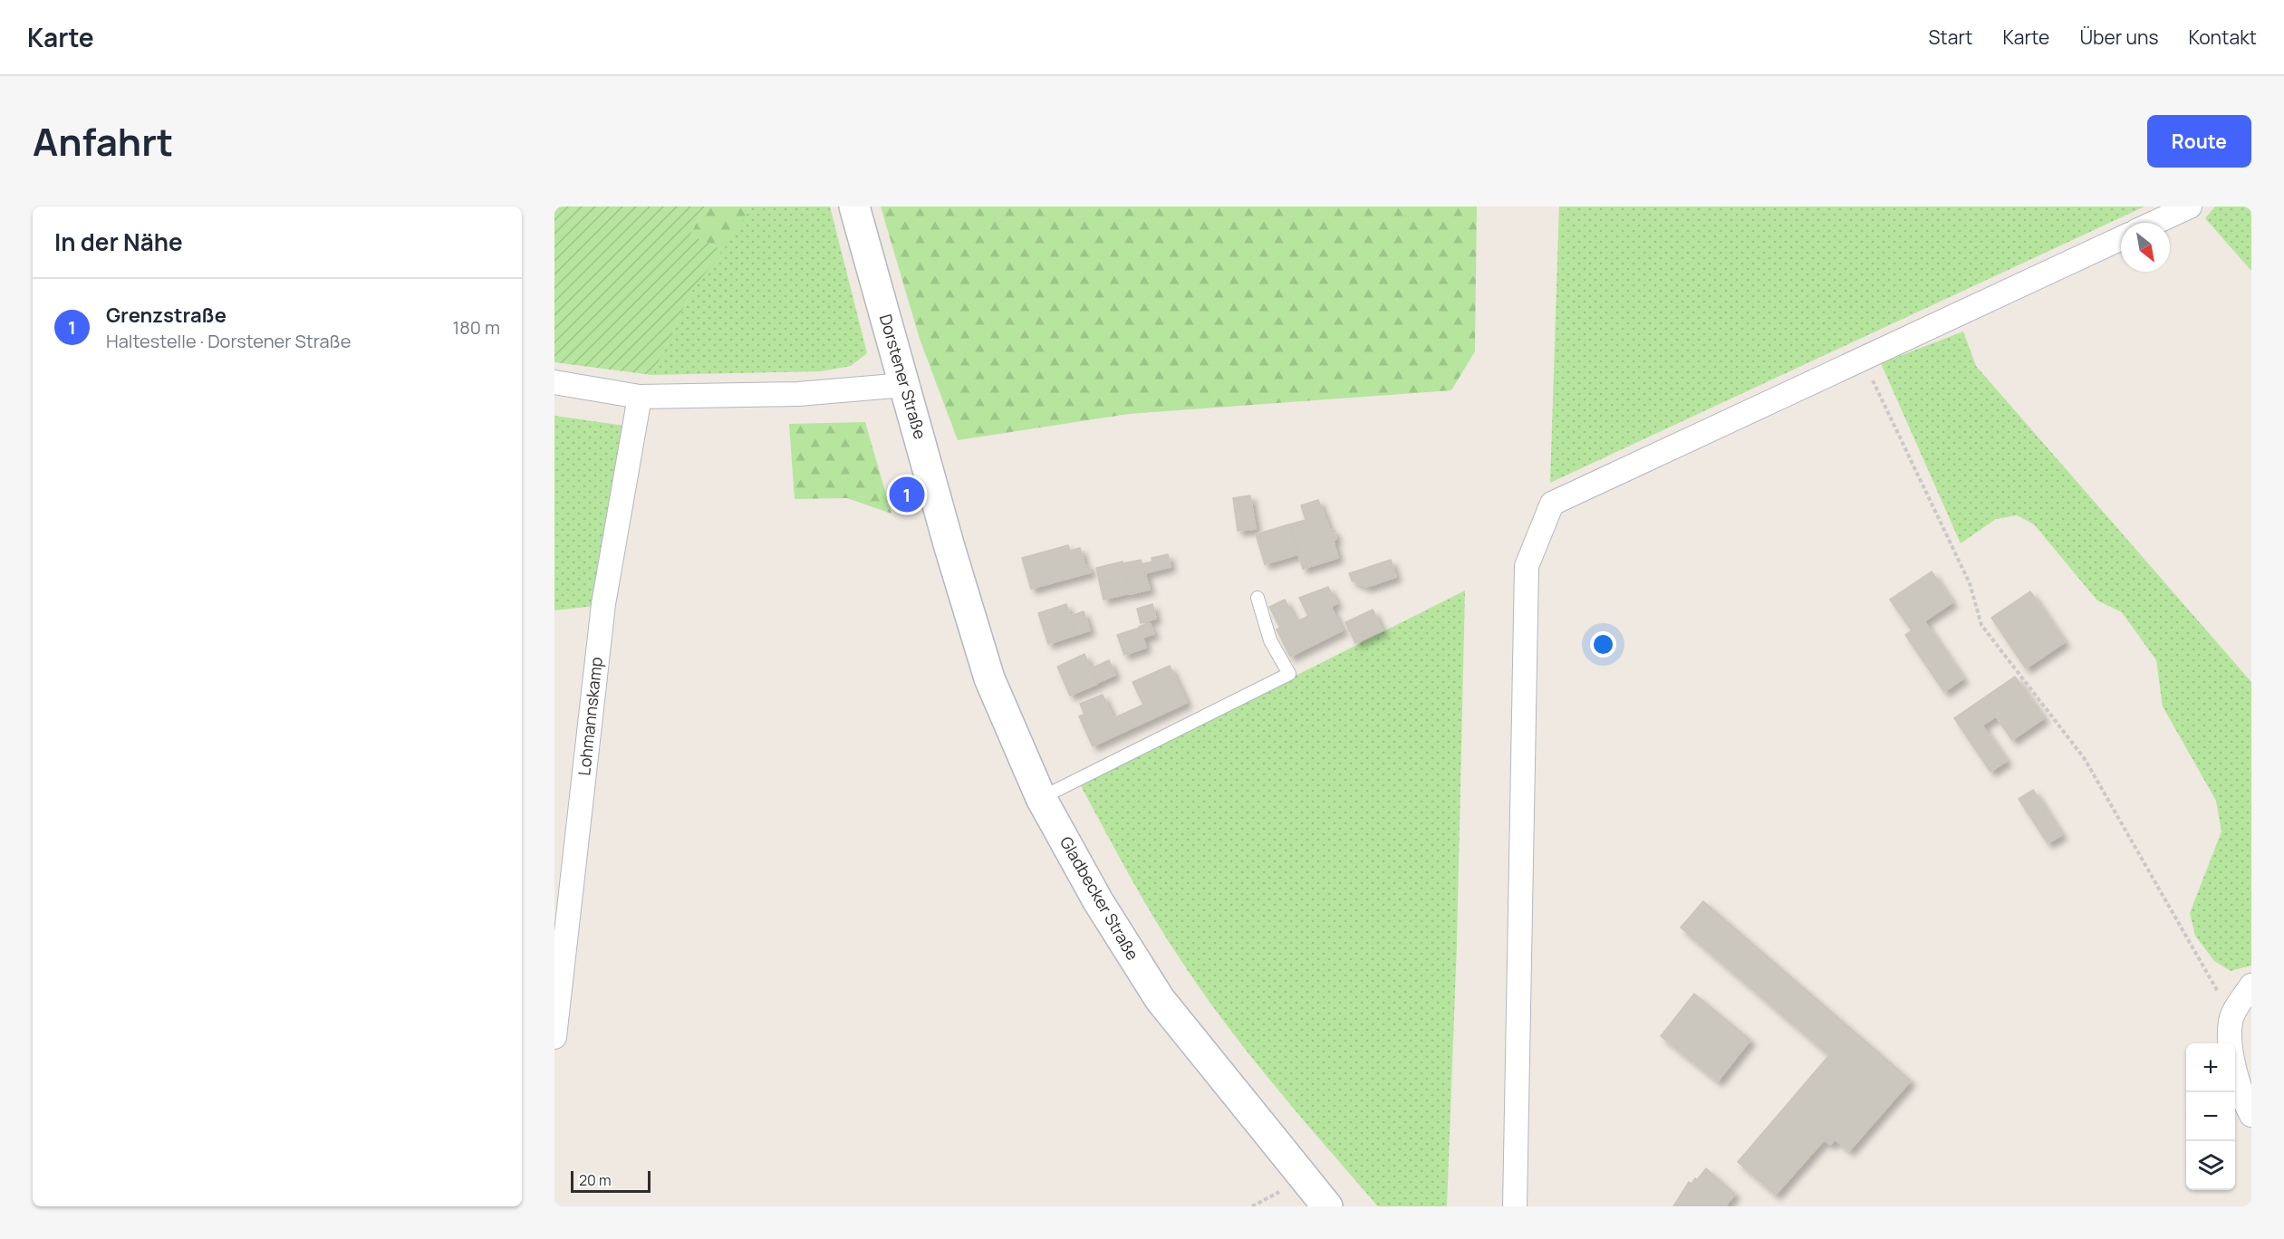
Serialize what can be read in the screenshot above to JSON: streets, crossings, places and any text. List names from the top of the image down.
{
  "streets": {
    "main road": ["Dorstener Straße", "Gladbecker Straße"],
    "street": ["Lohmannskamp"]
  },
  "crossings": [
    ["Dorstener Straße", "Gladbecker Straße"]
  ],
  "scale_bar": "20 m",
  "north": "bottom right",
  "page": {
    "header": "Karte",
    "nav": [
      "Start",
      "Karte",
      "Über uns",
      "Kontakt"
    ],
    "title": "Anfahrt",
    "buttons": "Route",
    "heading": "In der Nähe",
    "list": [
      {
        "mark": "1",
        "name": "Grenzstraße",
        "note": "Haltestelle · Dorstener Straße",
        "value": "180 m"
      }
    ],
    "pins": "1",
    "map_buttons": ["+", "−"],
    "scale": "20 m"
  }
}
